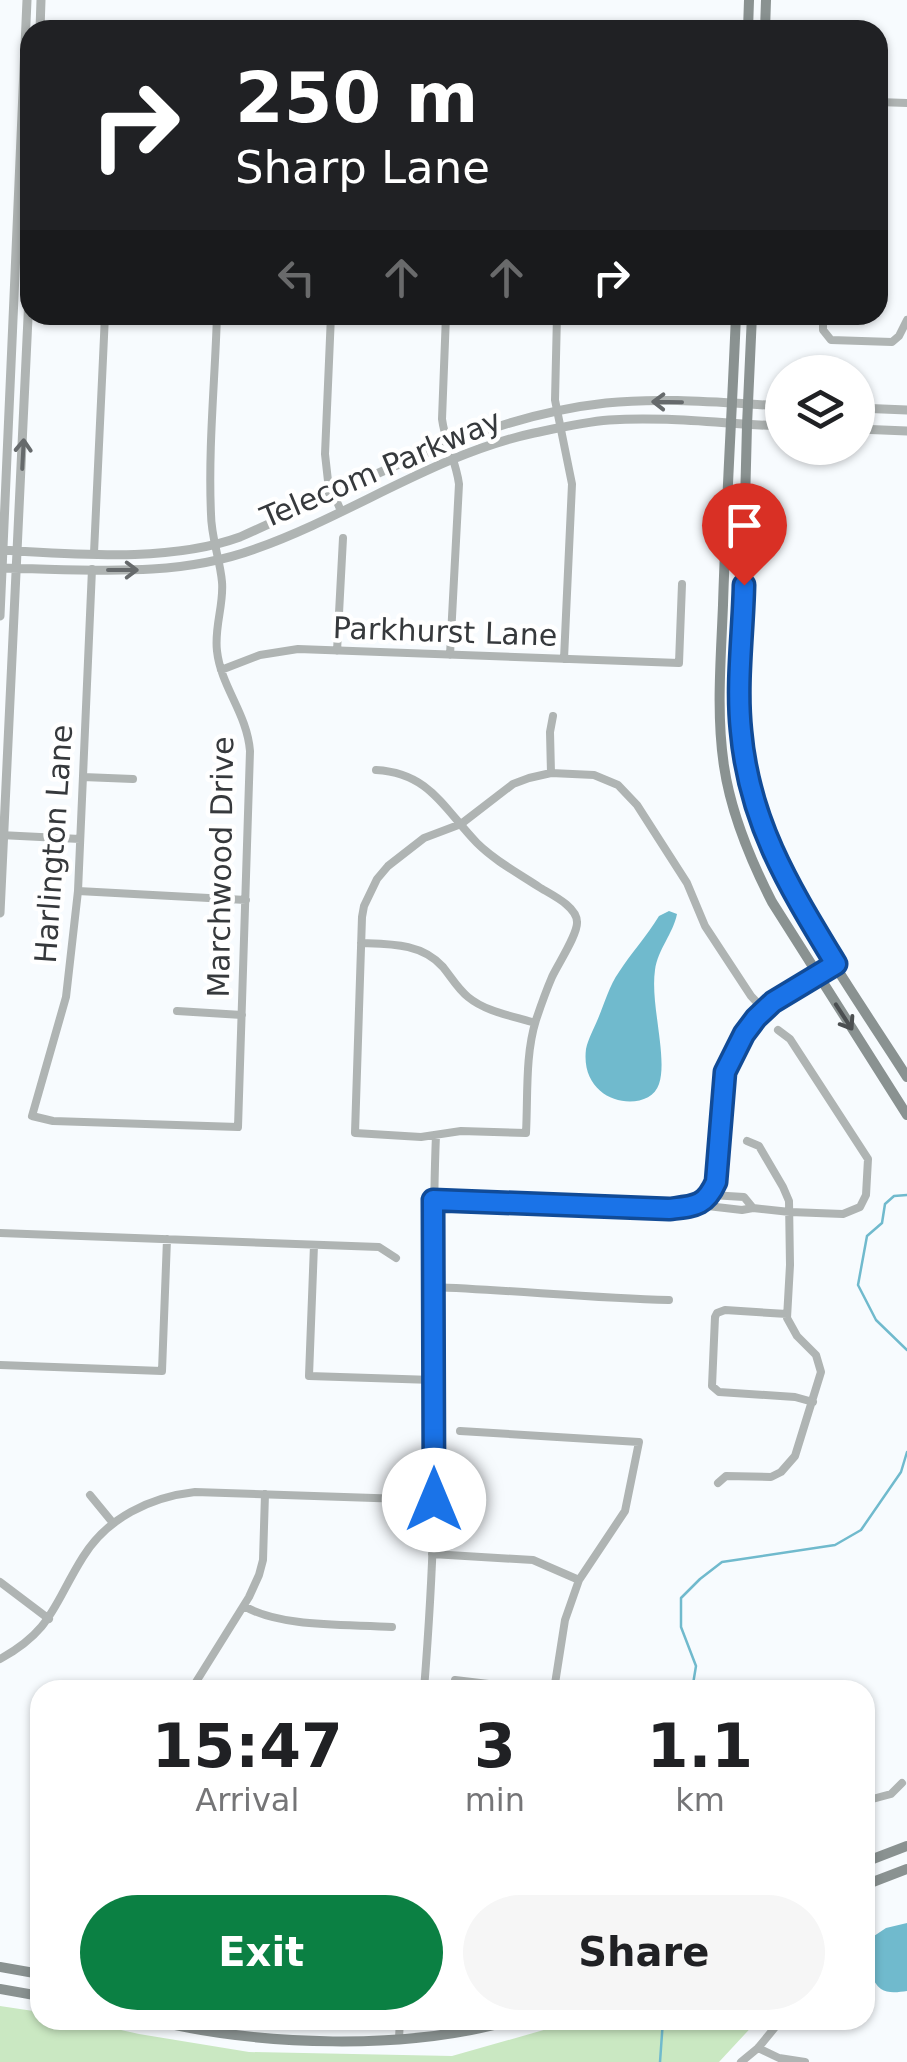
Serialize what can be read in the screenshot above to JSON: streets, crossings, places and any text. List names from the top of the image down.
{
  "streets": {
    "street": [
      "Telecom Parkway",
      "Parkhurst Lane",
      "Harlington Lane",
      "Marchwood Drive"
    ]
  },
  "crossings": [
    ["Telecom Parkway", "Harlington Lane"],
    ["Telecom Parkway", "Marchwood Drive"],
    ["Parkhurst Lane", "Marchwood Drive"],
    ["Harlington Lane", "Marchwood Drive"]
  ],
  "page": {
    "turn": ["250 m", "Sharp Lane"],
    "eta": [
      "15:47",
      "Arrival",
      "3",
      "min",
      "1.1",
      "km"
    ],
    "buttons": ["Exit", "Share"]
  }
}
